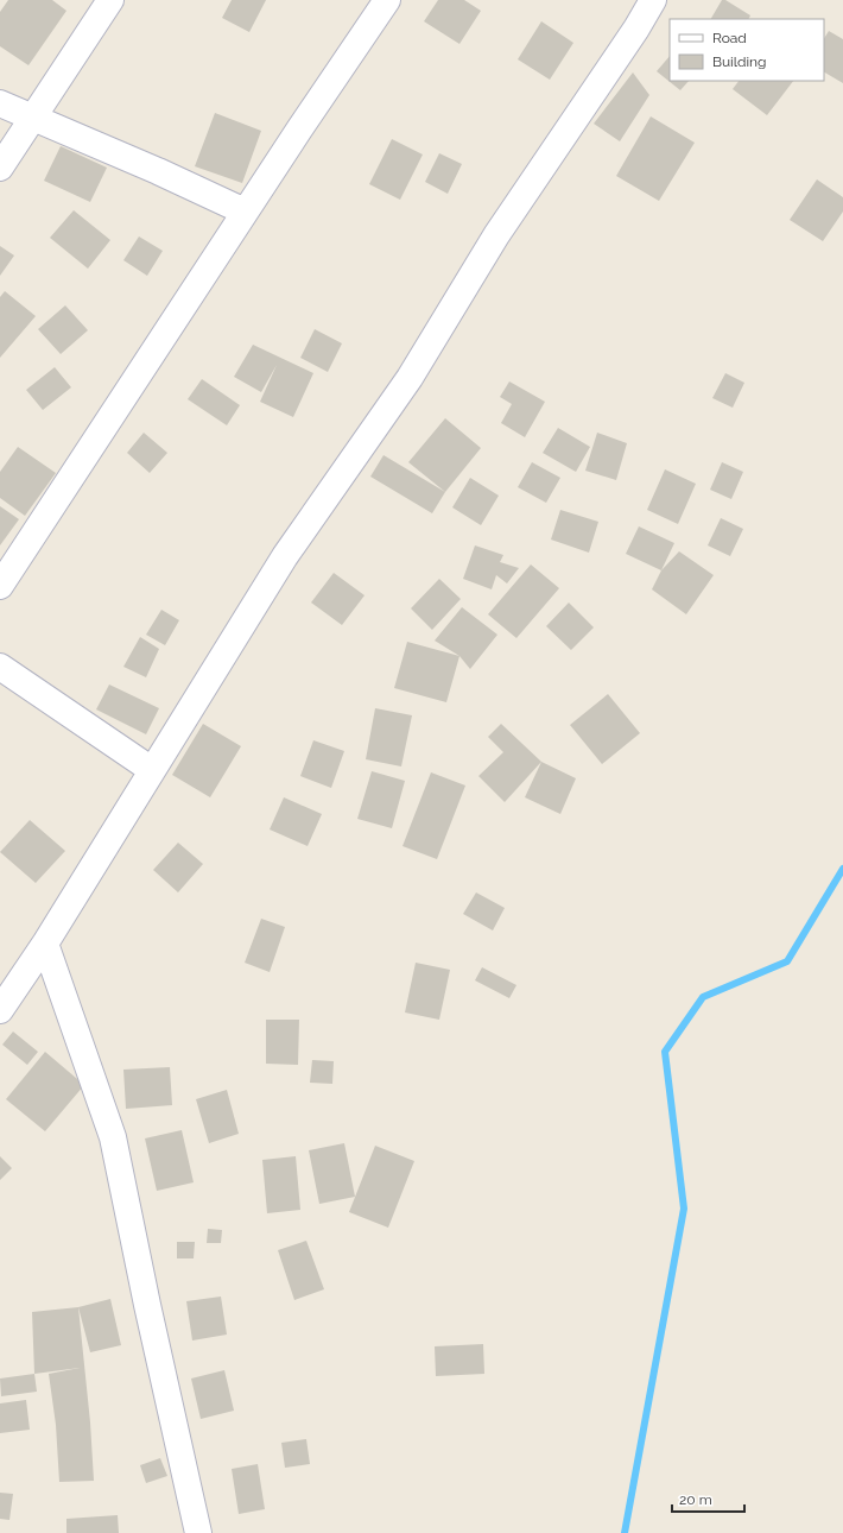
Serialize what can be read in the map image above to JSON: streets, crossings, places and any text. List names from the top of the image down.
{
  "legend": ["Road", "Building"],
  "scale_bar": "20 m"
}
